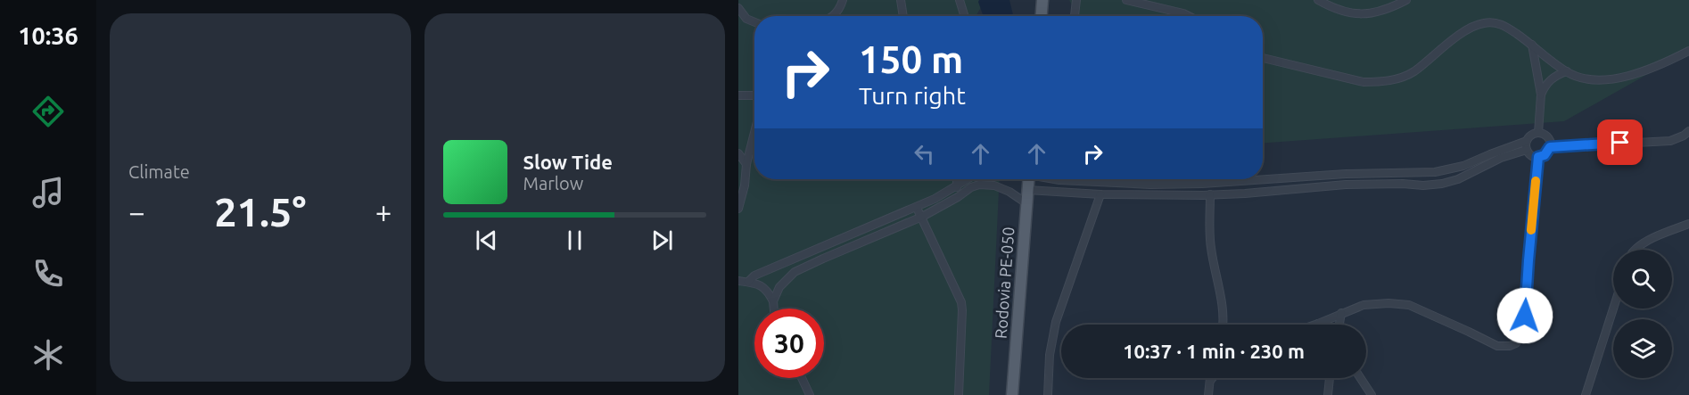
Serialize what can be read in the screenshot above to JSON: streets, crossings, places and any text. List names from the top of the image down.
{
  "streets": {
    "main road": ["Rodovia PE-050"]
  },
  "page": {
    "tabs": "10:36",
    "tile": "Climate",
    "turn": ["150 m", "Turn right"],
    "song": ["Slow Tide", "Marlow"],
    "heat": ["−", "21.5°", "+"],
    "limit": "30",
    "trip": "10:37 · 1 min · 230 m"
  }
}
